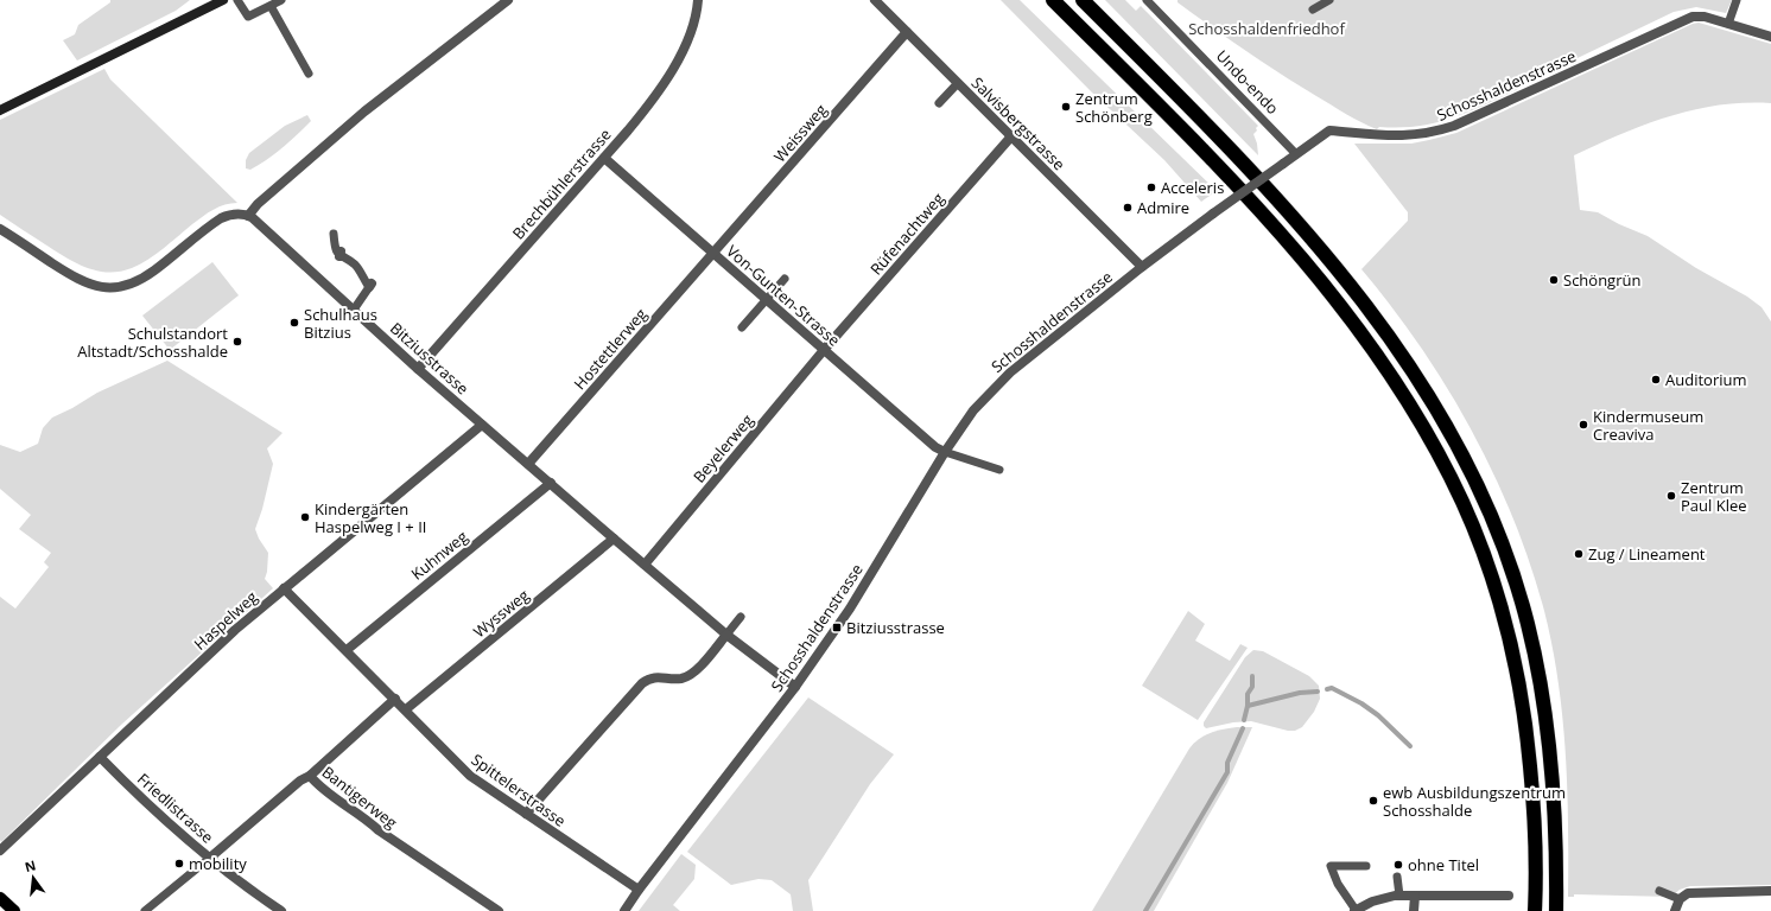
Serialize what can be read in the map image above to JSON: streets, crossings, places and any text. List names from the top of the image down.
{
  "streets": {
    "street": [
      "Schosshaldenstrasse",
      "Salvisbergstrasse",
      "Weissweg",
      "Brechbühlerstrasse",
      "Rüfenachtweg",
      "Von-Gunten-Strasse",
      "Hostettlerweg",
      "Bitziusstrasse",
      "Beyelerweg",
      "Kuhnweg",
      "Wyssweg",
      "Haspelweg",
      "Spittelerstrasse",
      "Bantigerweg",
      "Friedlistrasse"
    ],
    "lane": ["Undo-endo"]
  },
  "crossings": [
    ["Undo-endo", "Schosshaldenstrasse"],
    ["Schosshaldenstrasse", "Salvisbergstrasse"],
    ["Schosshaldenstrasse", "Von-Gunten-Strasse"],
    ["Schosshaldenstrasse", "Bitziusstrasse"],
    ["Schosshaldenstrasse", "Spittelerstrasse"],
    ["Salvisbergstrasse", "Weissweg"],
    ["Salvisbergstrasse", "Rüfenachtweg"],
    ["Weissweg", "Von-Gunten-Strasse"],
    ["Weissweg", "Hostettlerweg"],
    ["Brechbühlerstrasse", "Von-Gunten-Strasse"],
    ["Brechbühlerstrasse", "Bitziusstrasse"],
    ["Rüfenachtweg", "Von-Gunten-Strasse"],
    ["Rüfenachtweg", "Beyelerweg"],
    ["Von-Gunten-Strasse", "Hostettlerweg"],
    ["Von-Gunten-Strasse", "Beyelerweg"],
    ["Hostettlerweg", "Bitziusstrasse"],
    ["Bitziusstrasse", "Beyelerweg"],
    ["Bitziusstrasse", "Kuhnweg"],
    ["Bitziusstrasse", "Wyssweg"],
    ["Bitziusstrasse", "Haspelweg"],
    ["Kuhnweg", "Spittelerstrasse"],
    ["Wyssweg", "Spittelerstrasse"],
    ["Haspelweg", "Spittelerstrasse"],
    ["Haspelweg", "Friedlistrasse"],
    ["Bantigerweg", "Friedlistrasse"]
  ],
  "parks": ["Schosshaldenfriedhof"],
  "places": {
    "other": [
      "Zentrum Schönberg",
      "Acceleris",
      "Admire",
      "Schöngrün",
      "Schulhaus Bitzius",
      "Schulstandort Altstadt/Schosshalde",
      "Auditorium",
      "Kindermuseum Creaviva",
      "Zentrum Paul Klee",
      "Kindergärten Haspelweg I + II",
      "Zug / Lineament",
      "ewb Ausbildungszentrum Schosshalde",
      "mobility",
      "ohne Titel"
    ],
    "transit": ["Bitziusstrasse"]
  },
  "north": "top"
}
